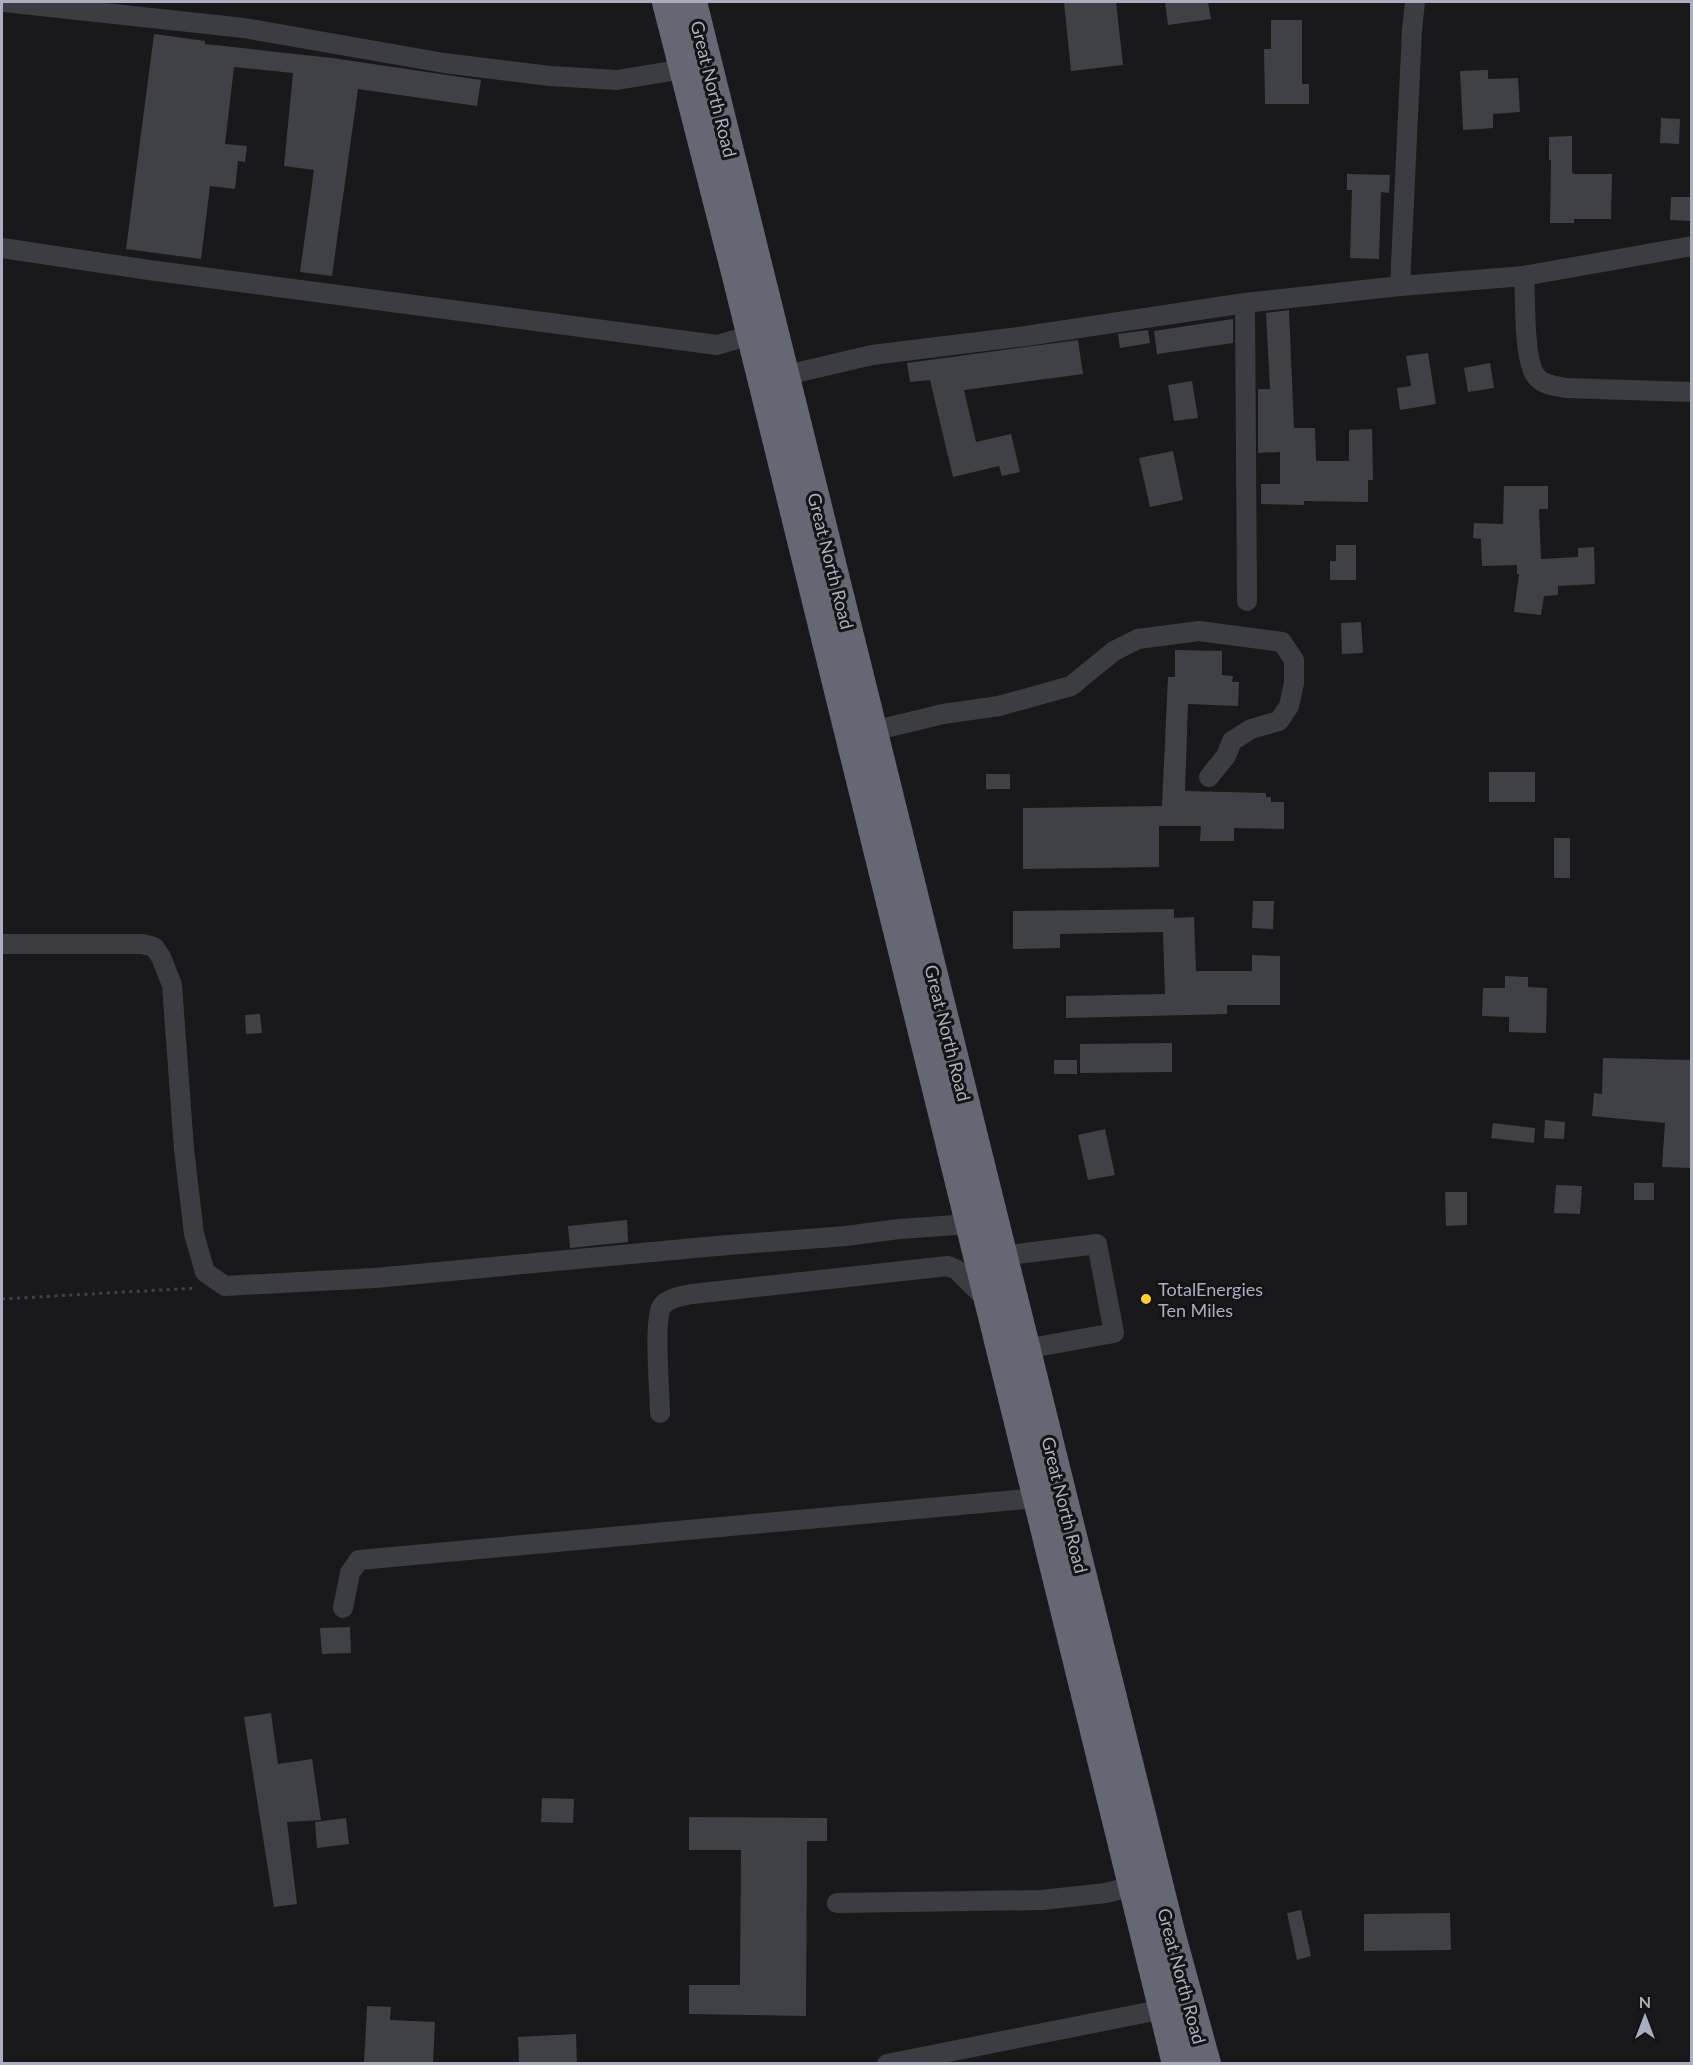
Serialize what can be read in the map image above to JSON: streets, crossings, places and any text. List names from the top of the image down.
{
  "streets": {
    "highway": ["Great North Road"]
  },
  "places": ["TotalEnergies Ten Miles"],
  "north": "top"
}
